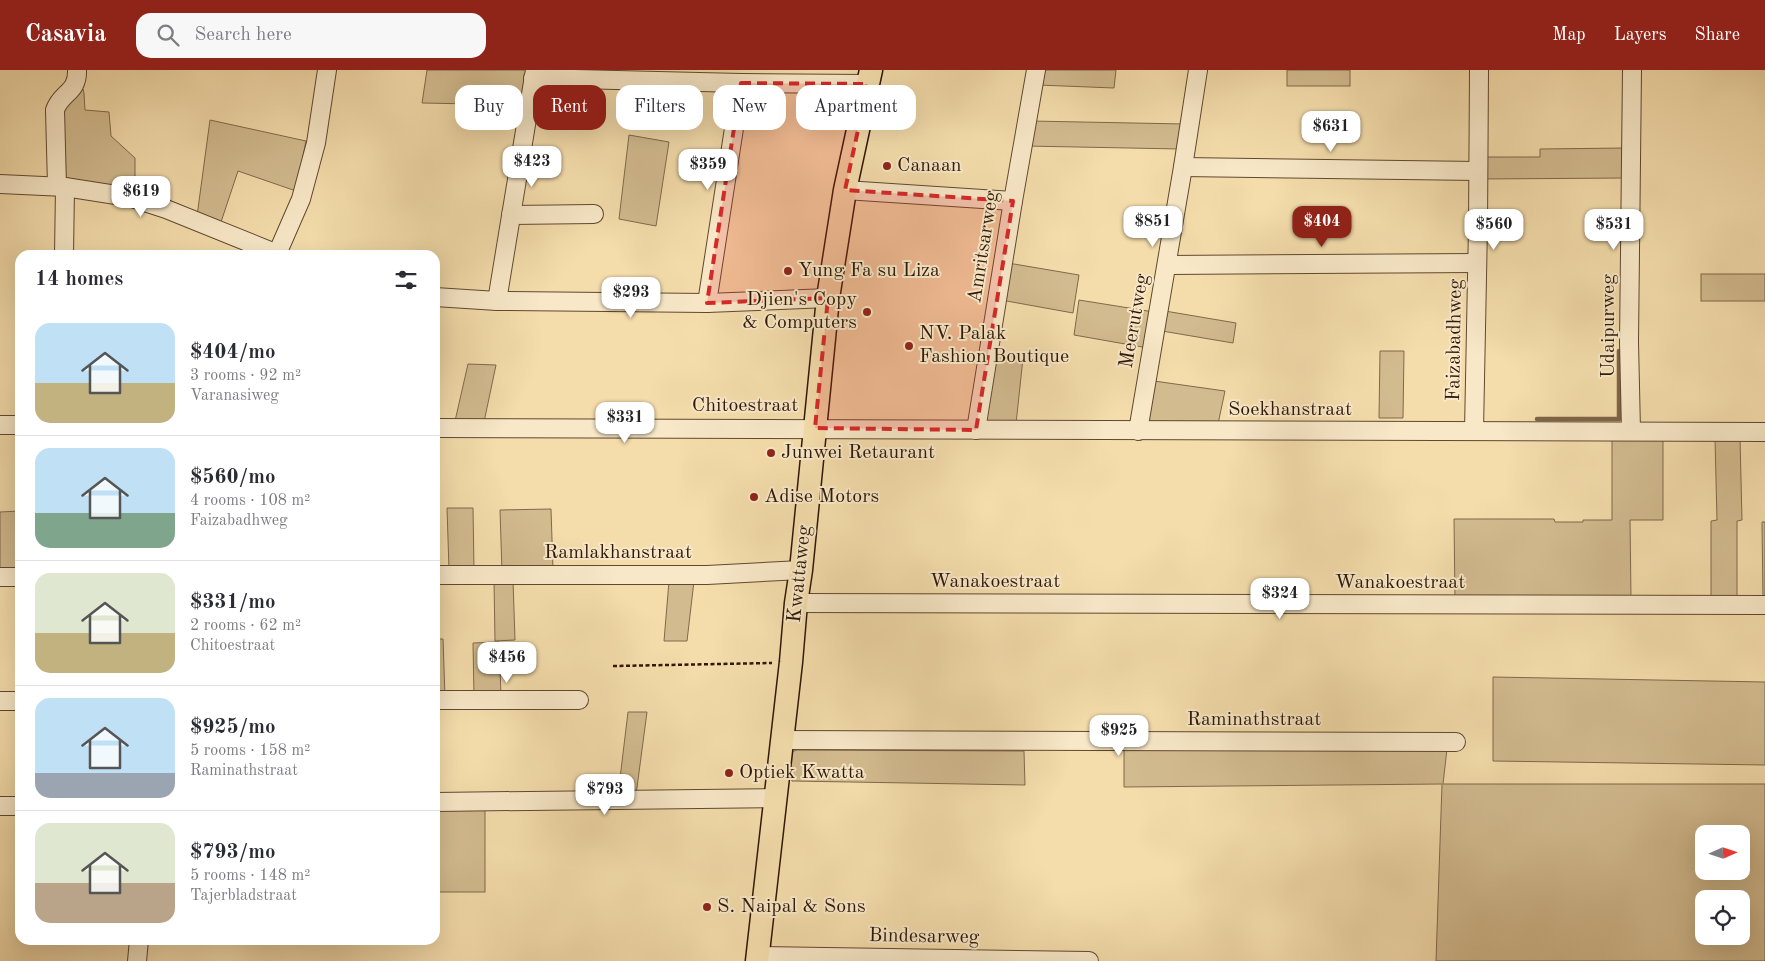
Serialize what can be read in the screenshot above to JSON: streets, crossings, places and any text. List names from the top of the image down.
{
  "streets": {
    "main road": ["Kwattaweg"],
    "street": [
      "Amritsarweg",
      "Meerutweg",
      "Udaipurweg",
      "Faizabadhweg",
      "Chitoestraat",
      "Soekhanstraat",
      "Ramlakhanstraat",
      "Wanakoestraat",
      "Raminathstraat",
      "Bindesarweg"
    ]
  },
  "crossings": [
    ["Amritsarweg", "Soekhanstraat"],
    ["Meerutweg", "Soekhanstraat"],
    ["Udaipurweg", "Soekhanstraat"],
    ["Faizabadhweg", "Soekhanstraat"],
    ["Chitoestraat", "Soekhanstraat"],
    ["Chitoestraat", "Kwattaweg"],
    ["Soekhanstraat", "Kwattaweg"],
    ["Ramlakhanstraat", "Kwattaweg"],
    ["Kwattaweg", "Wanakoestraat"],
    ["Kwattaweg", "Raminathstraat"],
    ["Kwattaweg", "Bindesarweg"]
  ],
  "places": [
    "Canaan",
    "Yung Fa su Liza",
    "Djien's Copy & Computers",
    "NV. Palak Fashion Boutique",
    "Junwei Retaurant",
    "Adise Motors",
    "Optiek Kwatta",
    "S. Naipal & Sons"
  ],
  "north": "right",
  "page": {
    "header": "Casavia",
    "search": "Search here",
    "nav": ["Map", "Layers", "Share"],
    "chip": [
      "Buy",
      "Rent",
      "Filters",
      "New",
      "Apartment"
    ],
    "price": [
      "$631",
      "$423",
      "$359",
      "$619",
      "$851",
      "$404",
      "$560",
      "$531",
      "$293",
      "$331",
      "$324",
      "$456",
      "$925",
      "$793"
    ],
    "heading": "14 homes",
    "list": [
      {
        "name": "$404/mo",
        "note": "3 rooms · 92 m² · Varanasiweg"
      },
      {
        "name": "$560/mo",
        "note": "4 rooms · 108 m² · Faizabadhweg"
      },
      {
        "name": "$331/mo",
        "note": "2 rooms · 62 m² · Chitoestraat"
      },
      {
        "name": "$925/mo",
        "note": "5 rooms · 158 m² · Raminathstraat"
      },
      {
        "name": "$793/mo",
        "note": "5 rooms · 148 m² · Tajerbladstraat"
      }
    ]
  }
}
